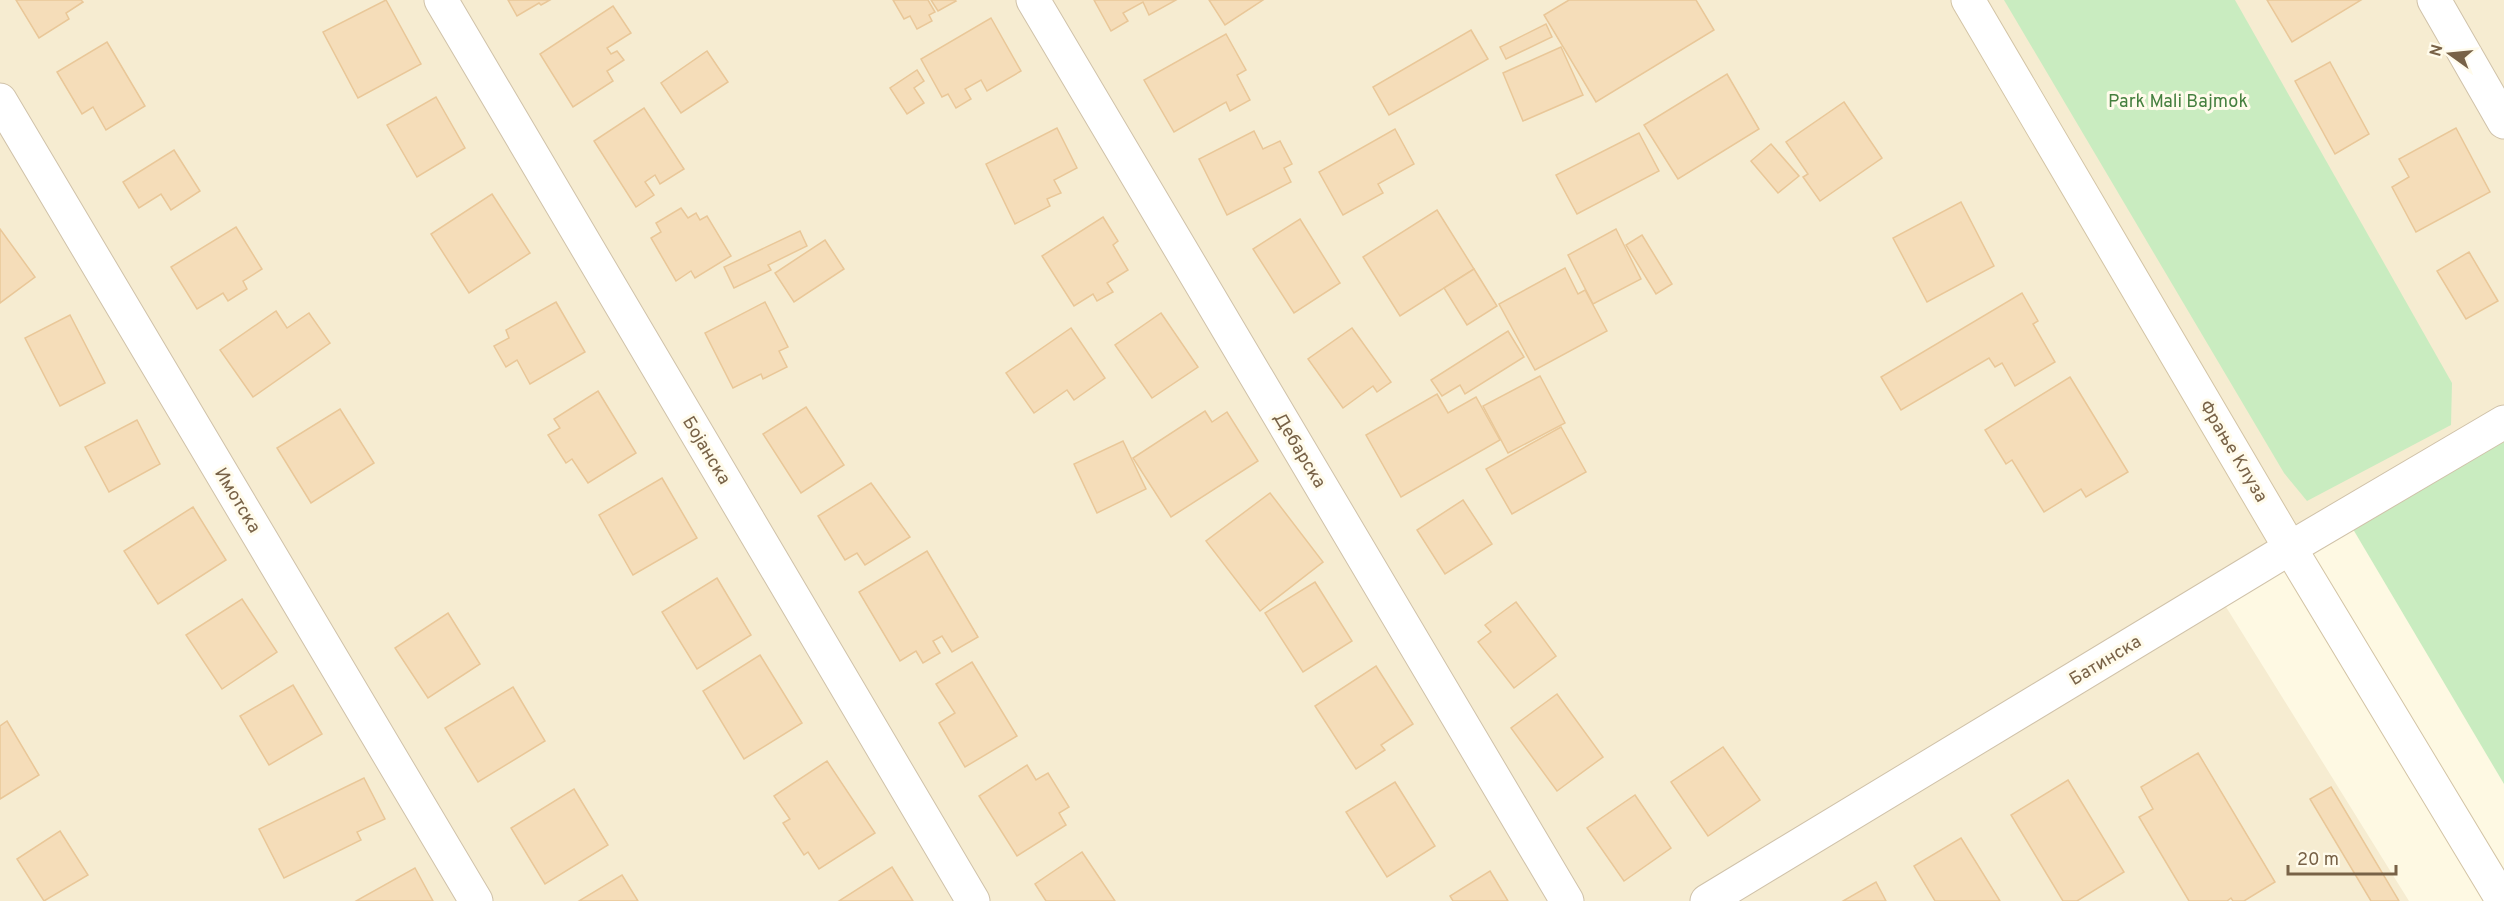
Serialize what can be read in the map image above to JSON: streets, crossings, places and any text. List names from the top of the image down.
{
  "streets": {
    "street": [
      "Бојанска",
      "Дебарска",
      "Фрање Клуза",
      "Имотска",
      "Батинска"
    ]
  },
  "crossings": [
    ["Фрање Клуза", "Батинска"]
  ],
  "parks": ["Park Mali Bajmok"],
  "scale_bar": "20 m",
  "north": "left"
}
